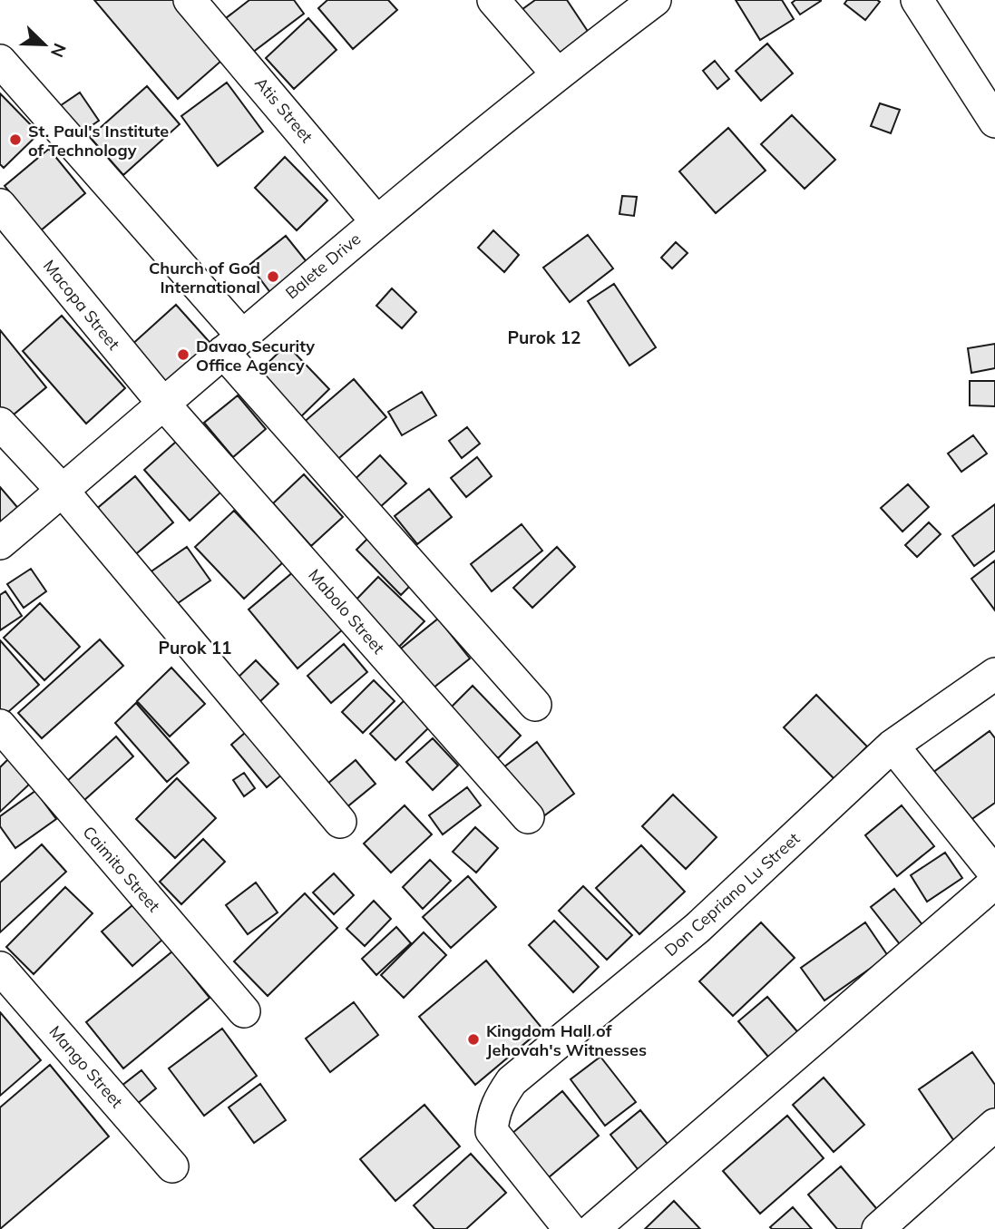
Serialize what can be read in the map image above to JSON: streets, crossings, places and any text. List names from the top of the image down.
{
  "streets": {
    "street": [
      "Atis Street",
      "Balete Drive",
      "Macopa Street",
      "Mabolo Street",
      "Caimito Street",
      "Don Cepriano Lu Street",
      "Mango Street"
    ]
  },
  "crossings": [
    ["Atis Street", "Balete Drive"],
    ["Balete Drive", "Macopa Street"],
    ["Balete Drive", "Mabolo Street"],
    ["Macopa Street", "Mabolo Street"]
  ],
  "districts": ["Purok 12", "Purok 11"],
  "places": [
    "St. Paul's Institute of Technology",
    "Church of God International",
    "Davao Security Office Agency",
    "Kingdom Hall of Jehovah's Witnesses"
  ],
  "north": "bottom right"
}
